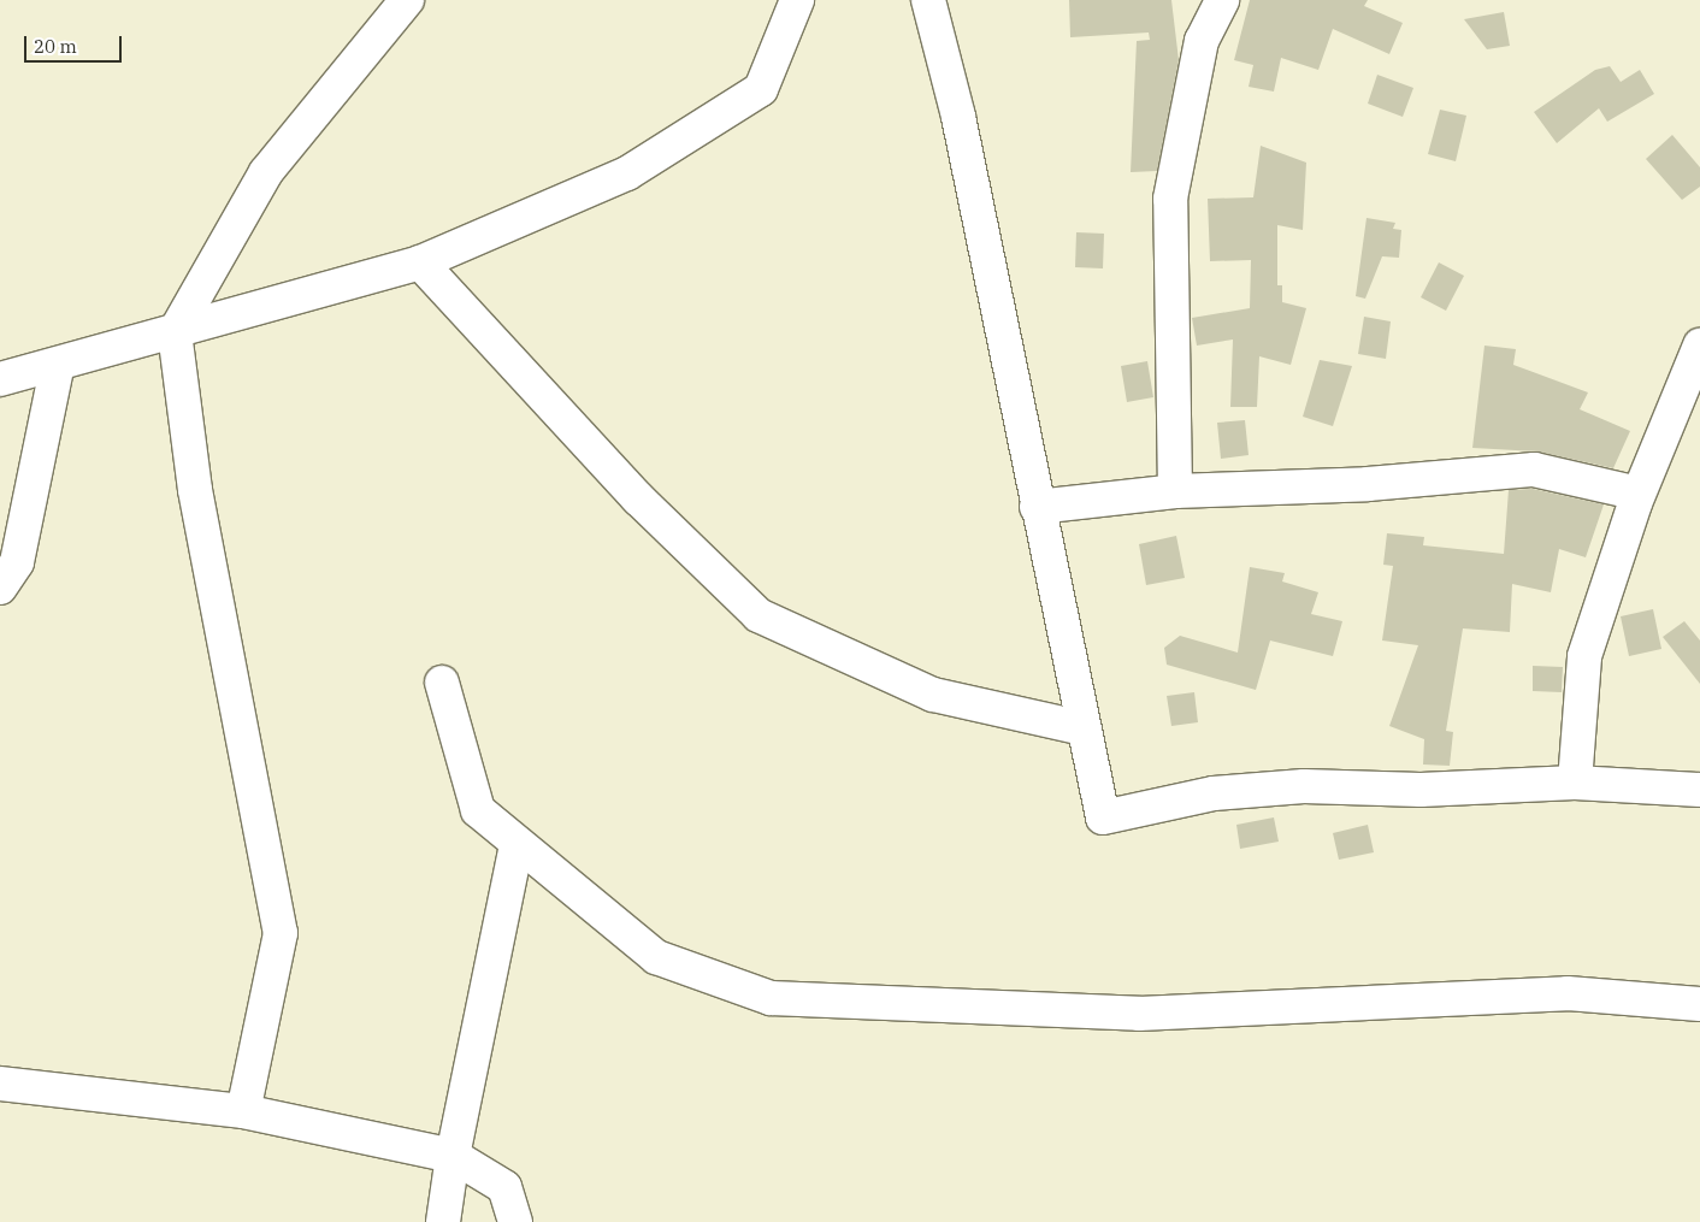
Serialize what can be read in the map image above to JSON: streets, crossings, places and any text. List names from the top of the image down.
{
  "scale_bar": "20 m"
}
